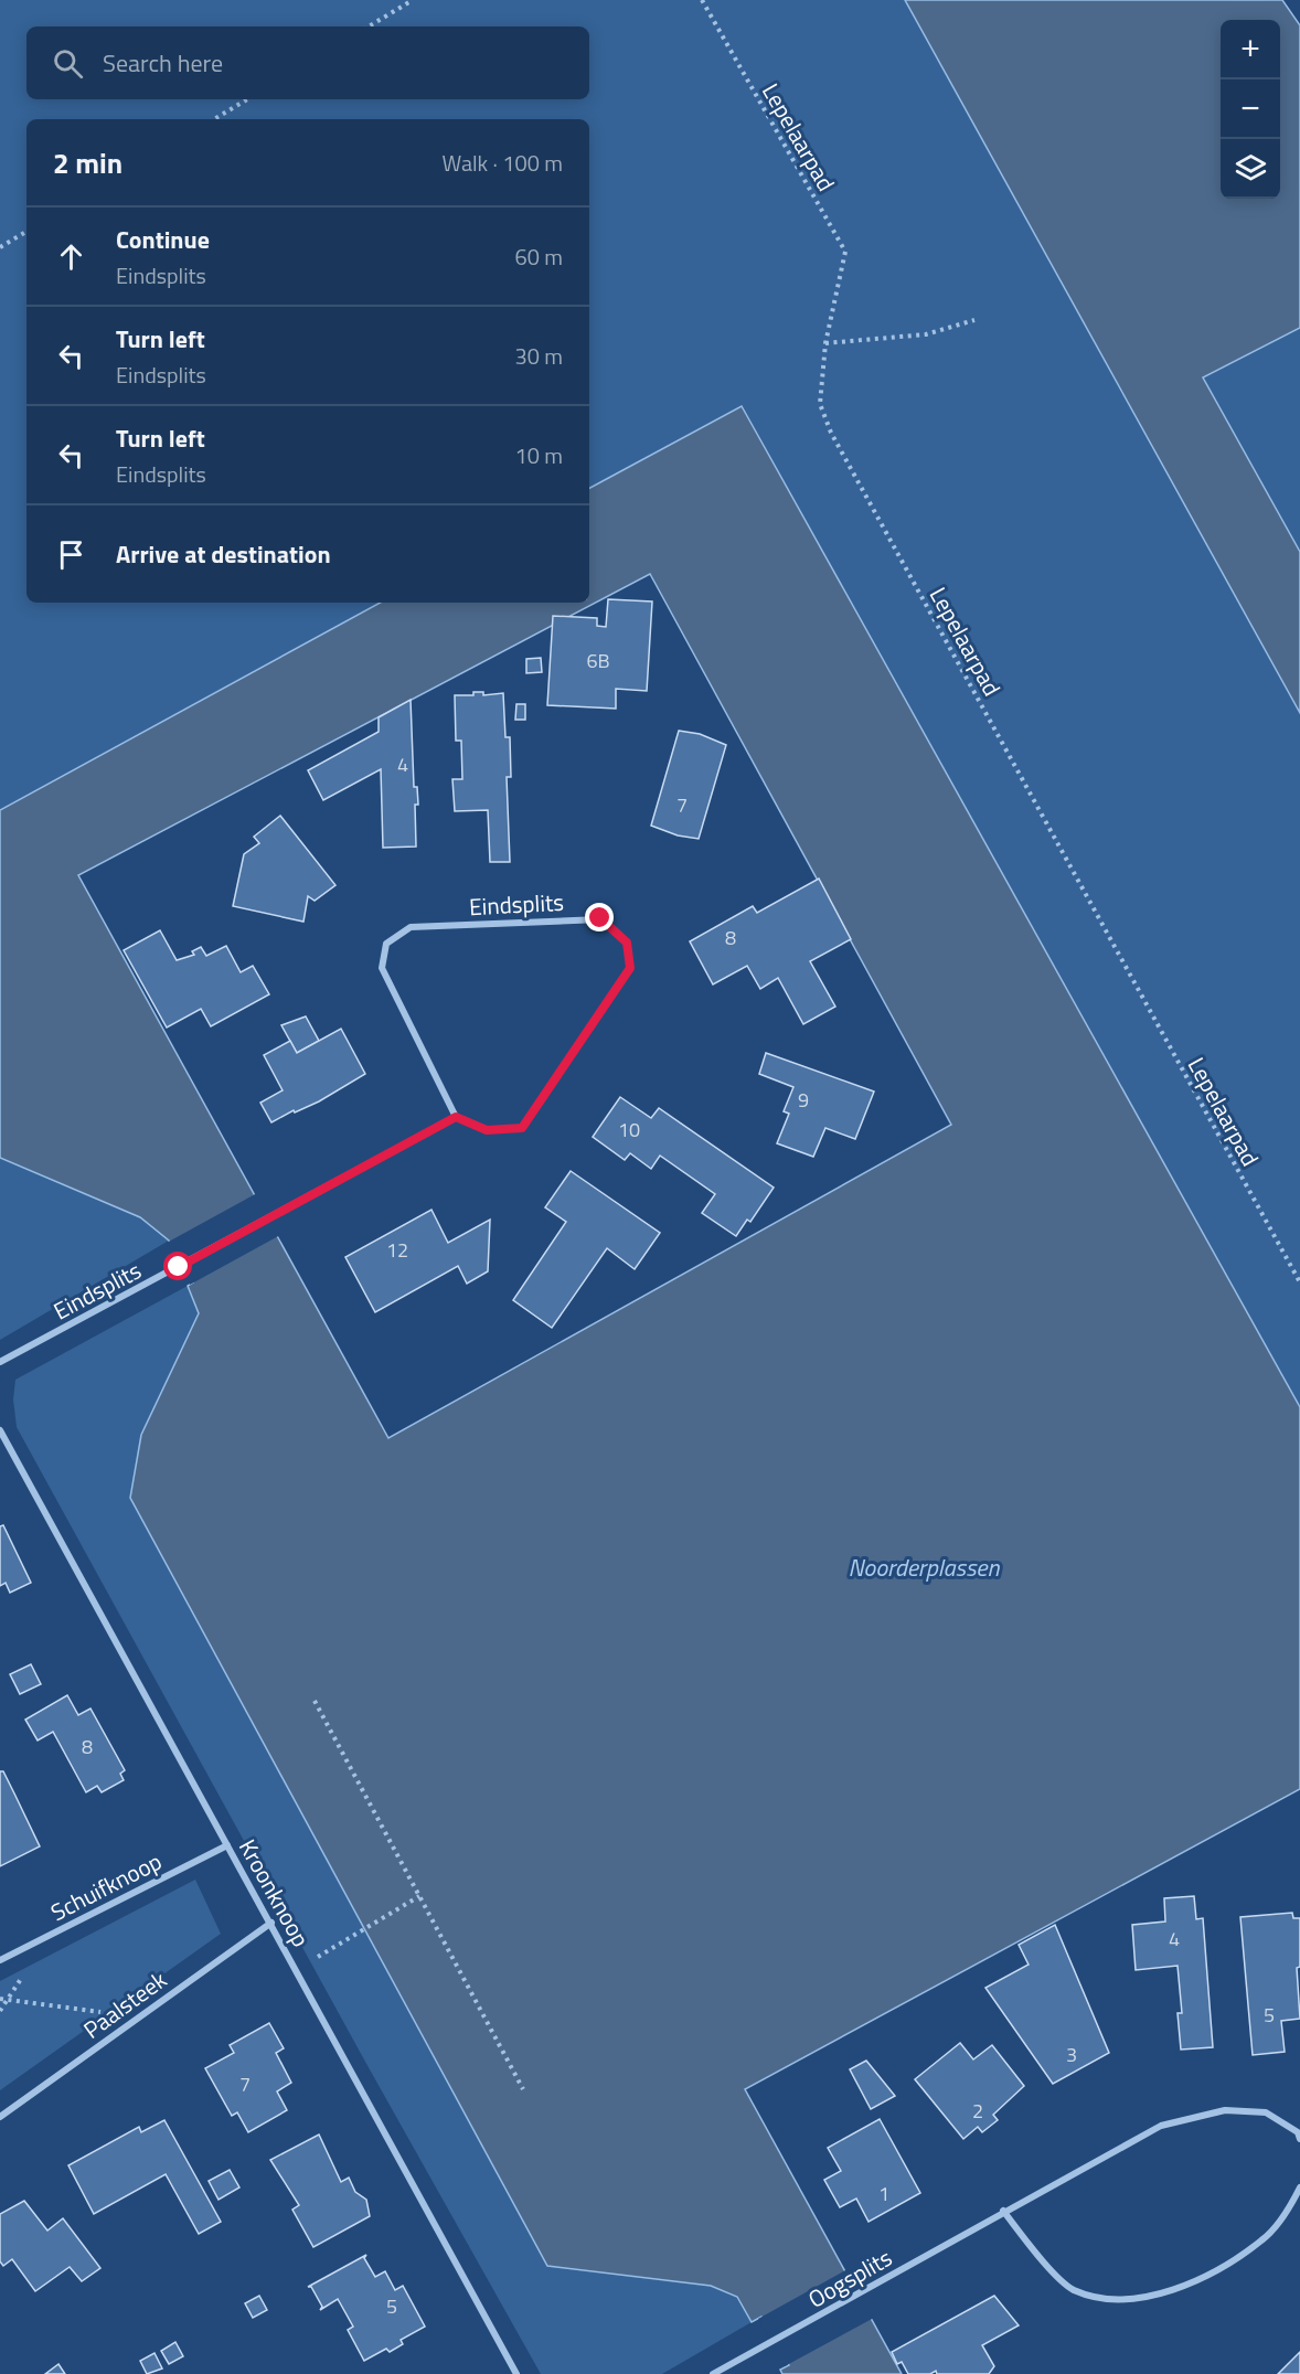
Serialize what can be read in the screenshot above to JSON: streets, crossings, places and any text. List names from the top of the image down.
{
  "streets": {
    "street": [
      "Eindsplits",
      "Schuifknoop",
      "Kroonknoop",
      "Paalsteek",
      "Oogsplits"
    ],
    "path": ["Lepelaarpad"]
  },
  "crossings": [
    ["Schuifknoop", "Kroonknoop"],
    ["Kroonknoop", "Paalsteek"]
  ],
  "water": ["Noorderplassen"],
  "house_numbers": [
    "6B",
    "4",
    "7",
    "8",
    "9",
    "10",
    "12",
    "8",
    "4",
    "5",
    "3",
    "7",
    "2",
    "1",
    "5"
  ],
  "page": {
    "map_buttons": ["+", "−"],
    "search": "Search here",
    "heading": ["2 min", "Walk · 100 m"],
    "list": [
      ["Continue", "Eindsplits", "60 m"],
      ["Turn left", "Eindsplits", "30 m"],
      ["Turn left", "Eindsplits", "10 m"],
      "Arrive at destination"
    ]
  }
}
